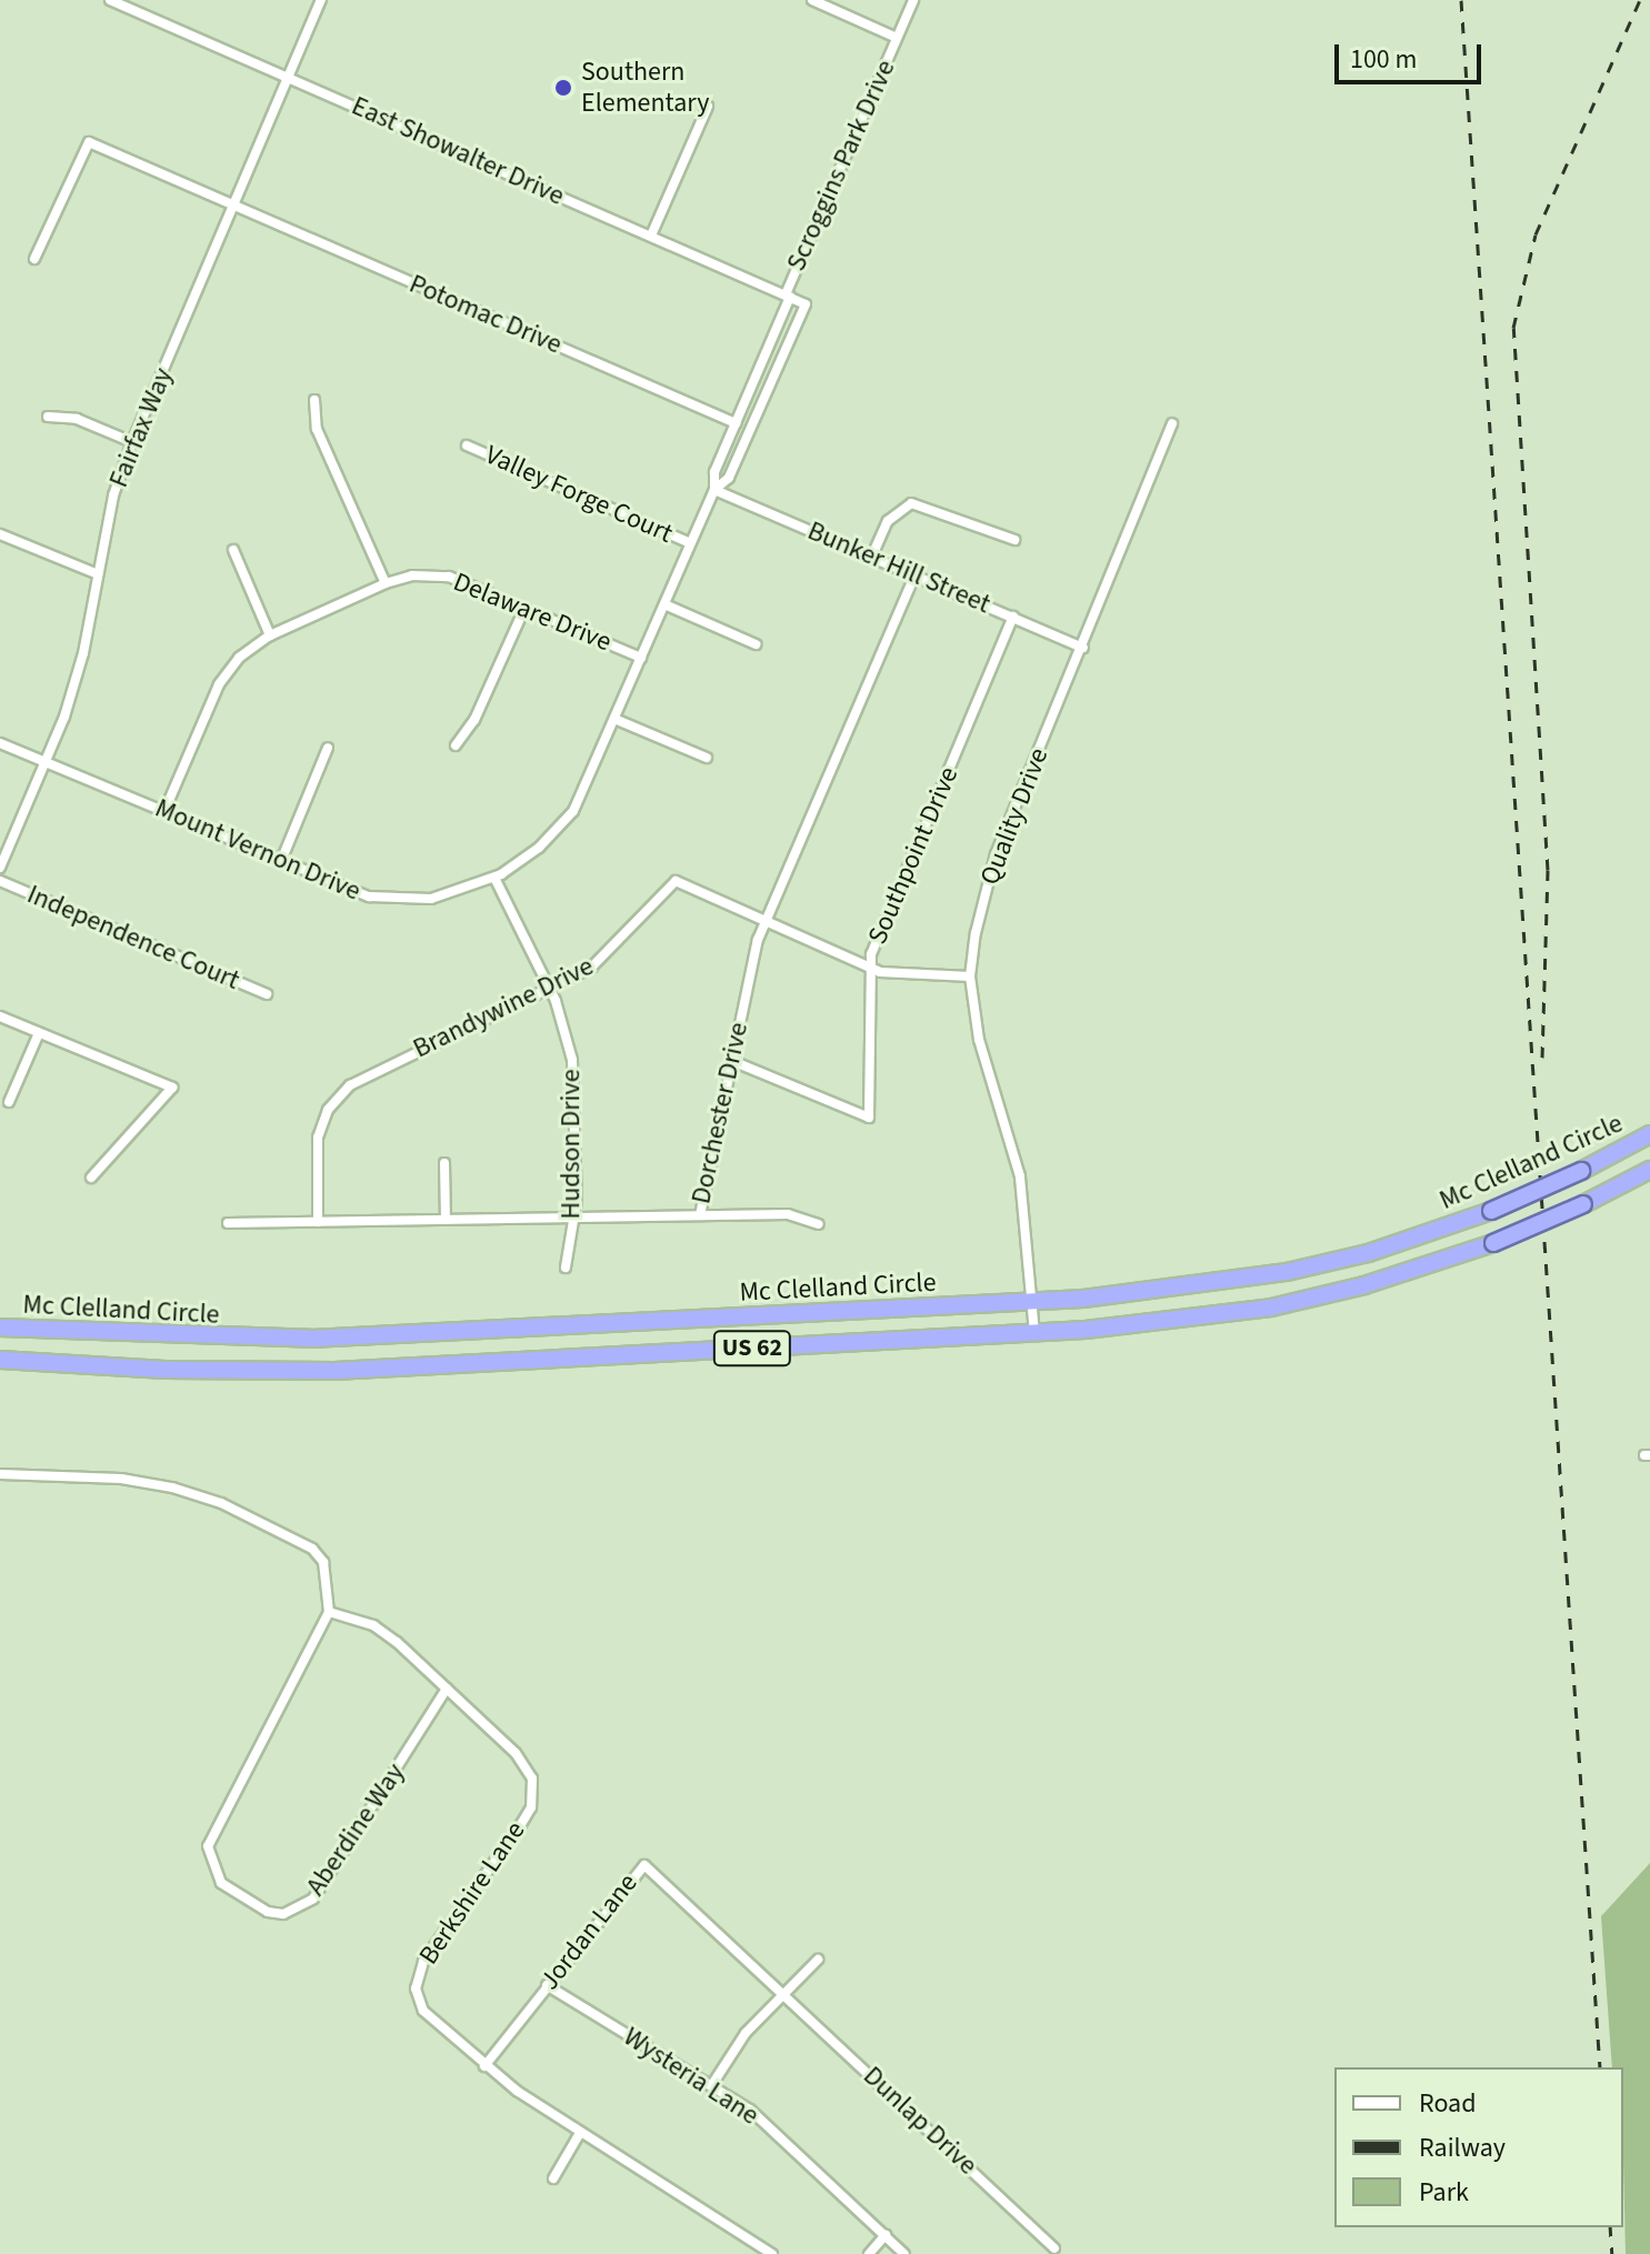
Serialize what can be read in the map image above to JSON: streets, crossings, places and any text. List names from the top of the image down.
{
  "streets": {
    "highway": ["Mc Clelland Circle", "US 62"],
    "street": [
      "East Showalter Drive",
      "Scroggins Park Drive",
      "Potomac Drive",
      "Fairfax Way",
      "Valley Forge Court",
      "Bunker Hill Street",
      "Delaware Drive",
      "Quality Drive",
      "Mount Vernon Drive",
      "Southpoint Drive",
      "Independence Court",
      "Brandywine Drive",
      "Dorchester Drive",
      "Hudson Drive",
      "Aberdine Way",
      "Berkshire Lane",
      "Jordan Lane",
      "Wysteria Lane",
      "Dunlap Drive"
    ]
  },
  "crossings": [
    ["East Showalter Drive", "Scroggins Park Drive"],
    ["East Showalter Drive", "Fairfax Way"],
    ["East Showalter Drive", "Mount Vernon Drive"],
    ["Scroggins Park Drive", "Mount Vernon Drive"],
    ["Potomac Drive", "Fairfax Way"],
    ["Potomac Drive", "Mount Vernon Drive"],
    ["Fairfax Way", "Mount Vernon Drive"],
    ["Valley Forge Court", "Mount Vernon Drive"],
    ["Bunker Hill Street", "Quality Drive"],
    ["Bunker Hill Street", "Mount Vernon Drive"],
    ["Bunker Hill Street", "Southpoint Drive"],
    ["Bunker Hill Street", "Dorchester Drive"],
    ["Delaware Drive", "Mount Vernon Drive"],
    ["Quality Drive", "Brandywine Drive"],
    ["Quality Drive", "Mc Clelland Circle"],
    ["Mount Vernon Drive", "Hudson Drive"],
    ["Southpoint Drive", "Brandywine Drive"],
    ["Southpoint Drive", "Dorchester Drive"],
    ["Brandywine Drive", "Dorchester Drive"],
    ["Brandywine Drive", "Hudson Drive"],
    ["Dorchester Drive", "Hudson Drive"],
    ["Aberdine Way", "Berkshire Lane"],
    ["Berkshire Lane", "Jordan Lane"],
    ["Jordan Lane", "Wysteria Lane"],
    ["Jordan Lane", "Dunlap Drive"]
  ],
  "places": ["Southern Elementary"],
  "legend": ["Road", "Railway", "Park"],
  "scale_bar": "100 m"
}
